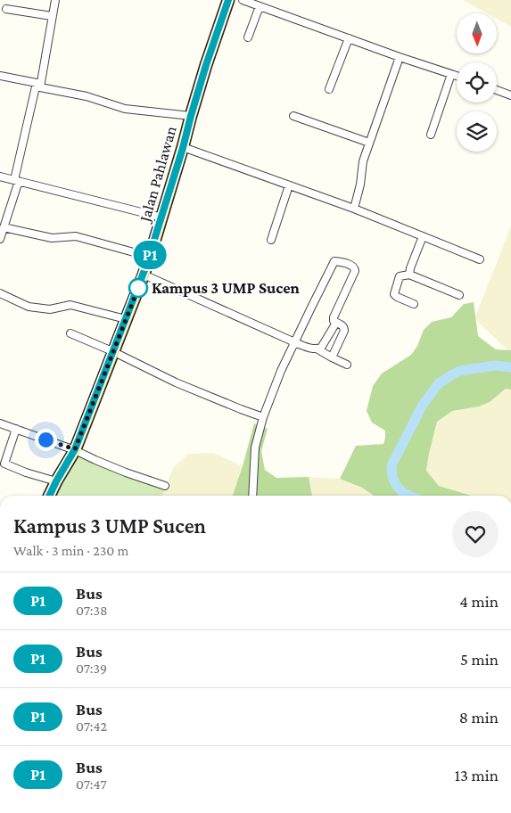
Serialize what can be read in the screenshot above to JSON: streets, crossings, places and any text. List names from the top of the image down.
{
  "streets": {
    "main road": ["Jalan Pahlawan"]
  },
  "places": ["Kampus 3 UMP Sucen"],
  "lines": ["bus line P1"],
  "north": "bottom",
  "page": {
    "on_map": "P1",
    "heading": ["Kampus 3 UMP Sucen", "Walk · 3 min · 230 m"],
    "list": [
      {
        "mark": "P1",
        "name": "Bus",
        "note": "07:38",
        "value": "4 min"
      },
      {
        "mark": "P1",
        "name": "Bus",
        "note": "07:39",
        "value": "5 min"
      },
      {
        "mark": "P1",
        "name": "Bus",
        "note": "07:42",
        "value": "8 min"
      },
      {
        "mark": "P1",
        "name": "Bus",
        "note": "07:47",
        "value": "13 min"
      }
    ]
  }
}
